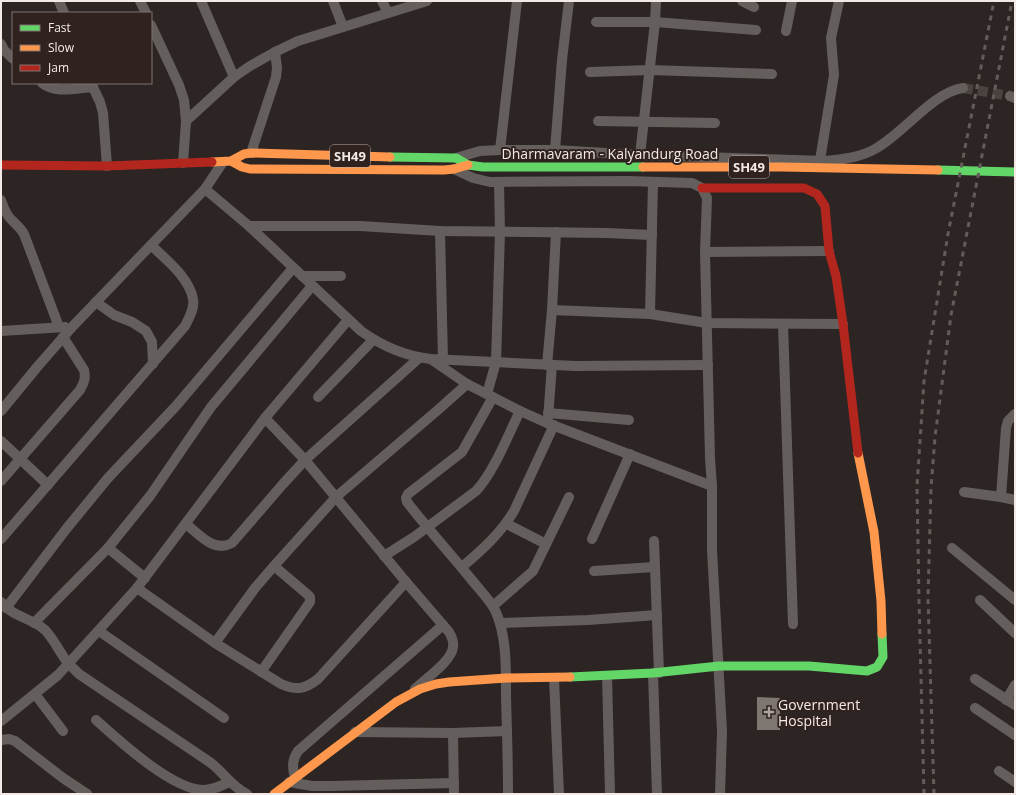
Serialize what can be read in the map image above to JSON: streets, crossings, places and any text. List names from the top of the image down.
{
  "streets": {
    "main road": ["Dharmavaram - Kalyandurg Road", "SH49"]
  },
  "places": {
    "health": ["Government Hospital"]
  },
  "legend": ["Fast", "Slow", "Jam"]
}
